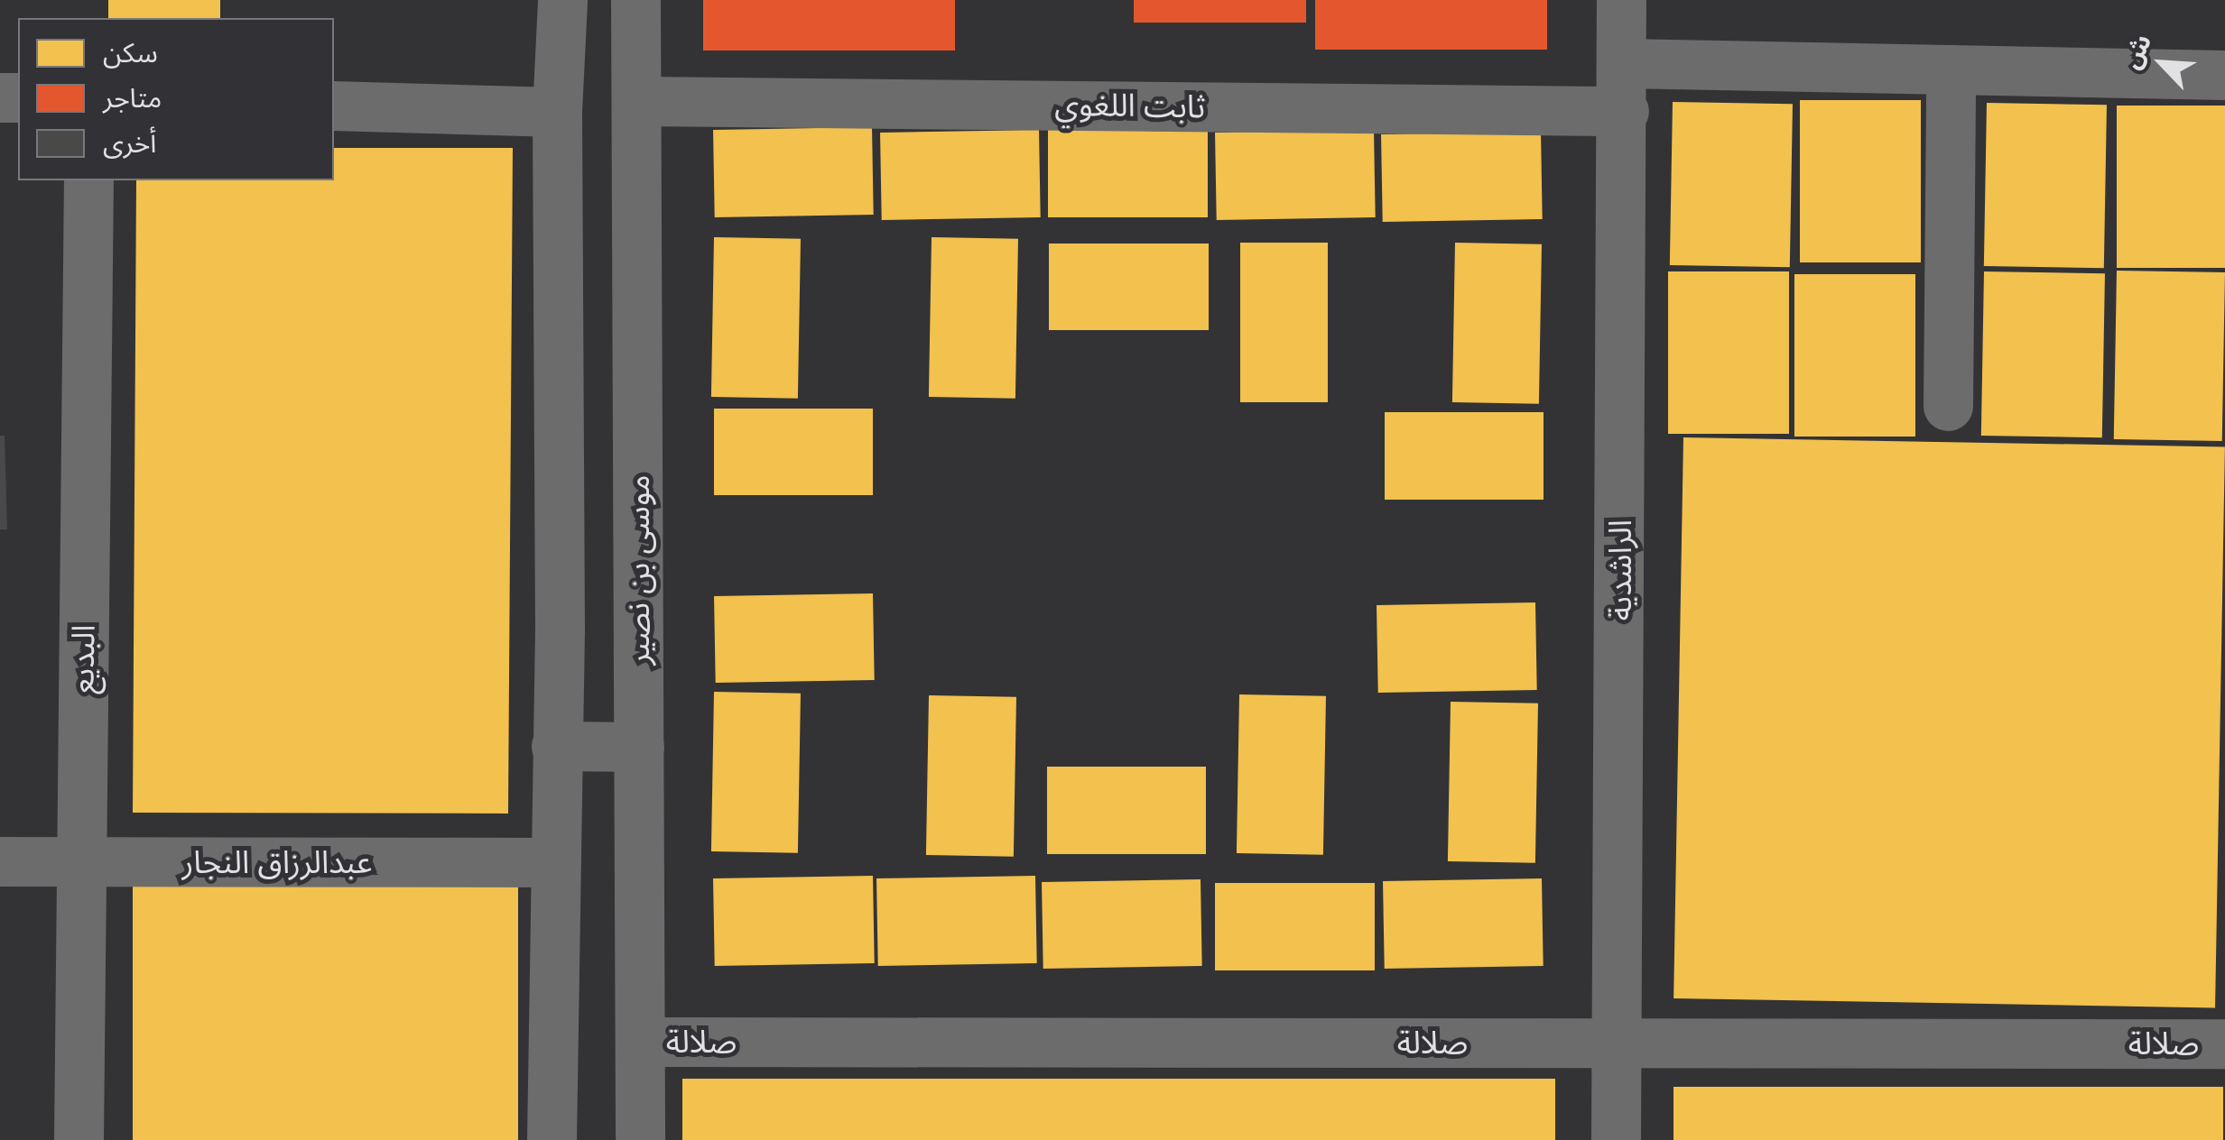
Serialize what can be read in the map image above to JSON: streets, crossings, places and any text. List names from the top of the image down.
{
  "streets": {
    "street": [
      "ثابت اللغوي",
      "موسى بن نصير",
      "الراشدية",
      "البديع",
      "عبدالرزاق النجار",
      "صلالة"
    ]
  },
  "crossings": [
    ["ثابت اللغوي", "موسى بن نصير"],
    ["ثابت اللغوي", "الراشدية"],
    ["موسى بن نصير", "صلالة"],
    ["الراشدية", "صلالة"],
    ["البديع", "عبدالرزاق النجار"]
  ],
  "legend": ["سكن", "متاجر", "أخرى"],
  "north": "top left"
}
